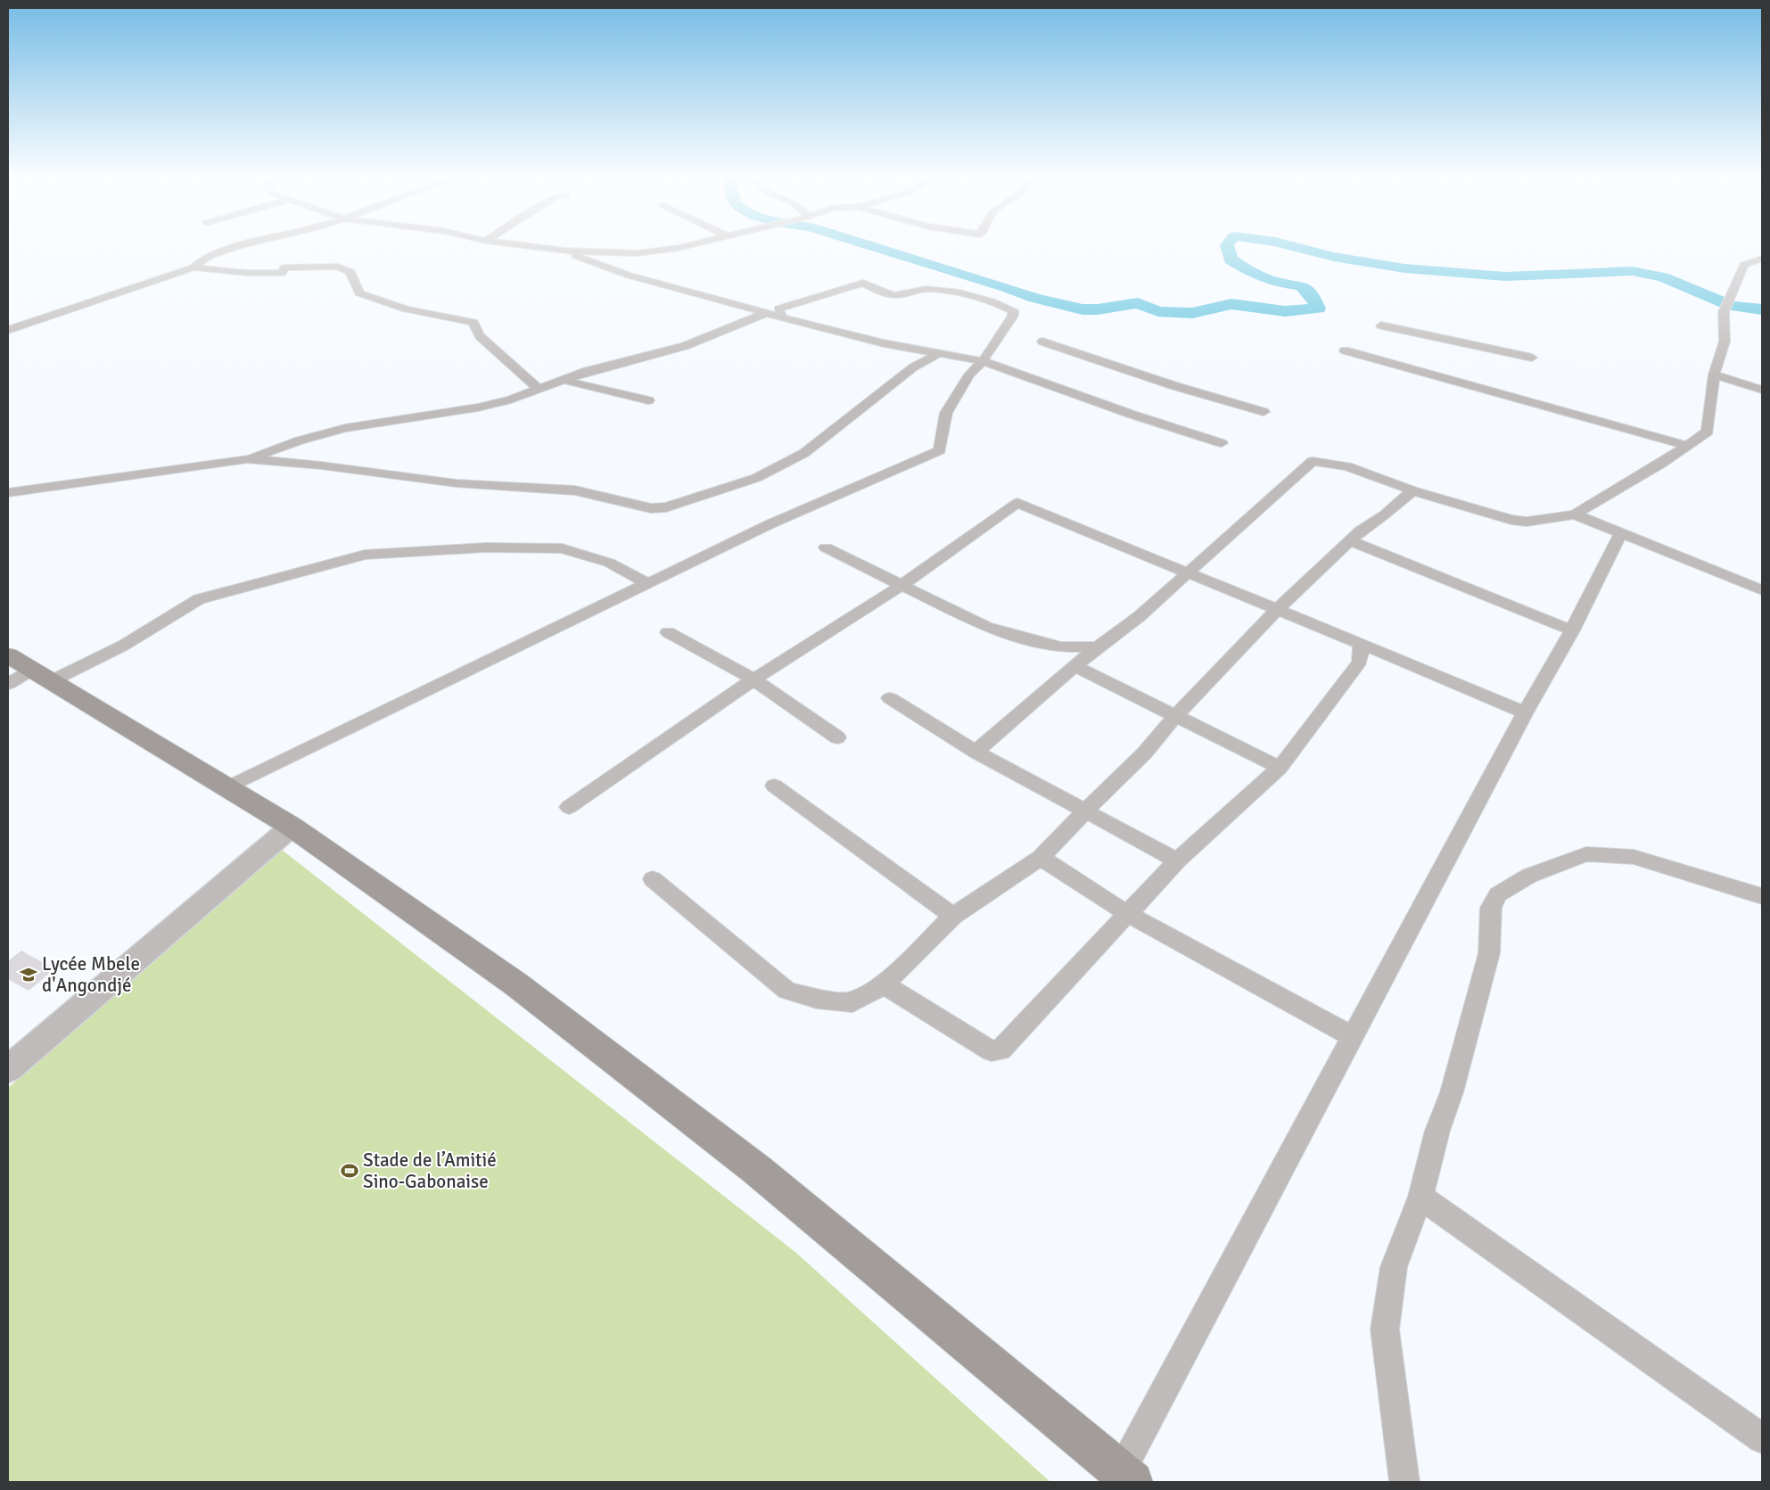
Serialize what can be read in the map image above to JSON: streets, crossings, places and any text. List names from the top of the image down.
{
  "places": {
    "school or university": ["Lycée Mbele d'Angondjé"],
    "sports": ["Stade de l’Amitié Sino-Gabonaise"]
  }
}
